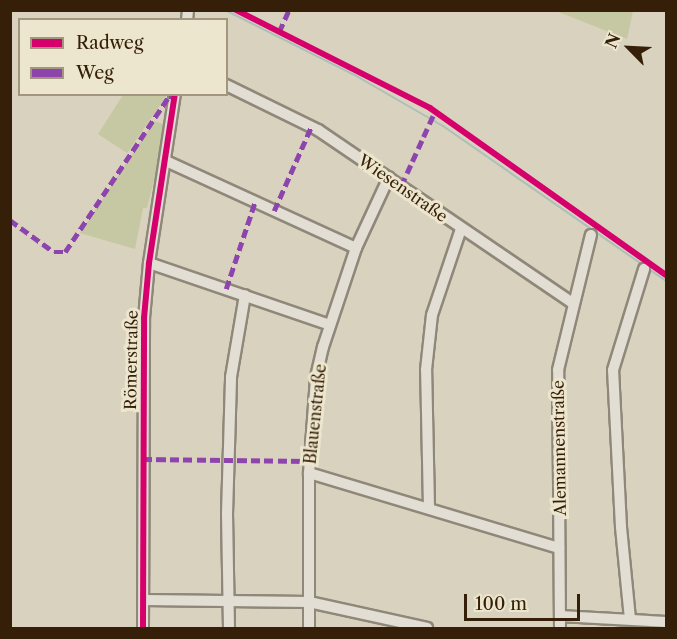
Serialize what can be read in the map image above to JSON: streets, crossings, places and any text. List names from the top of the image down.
{
  "streets": {
    "street": [
      "Wiesenstraße",
      "Römerstraße",
      "Blauenstraße",
      "Alemannenstraße"
    ]
  },
  "crossings": [
    ["Wiesenstraße", "Blauenstraße"],
    ["Wiesenstraße", "Alemannenstraße"]
  ],
  "legend": ["Radweg", "Weg"],
  "scale_bar": "100 m",
  "north": "top left"
}
